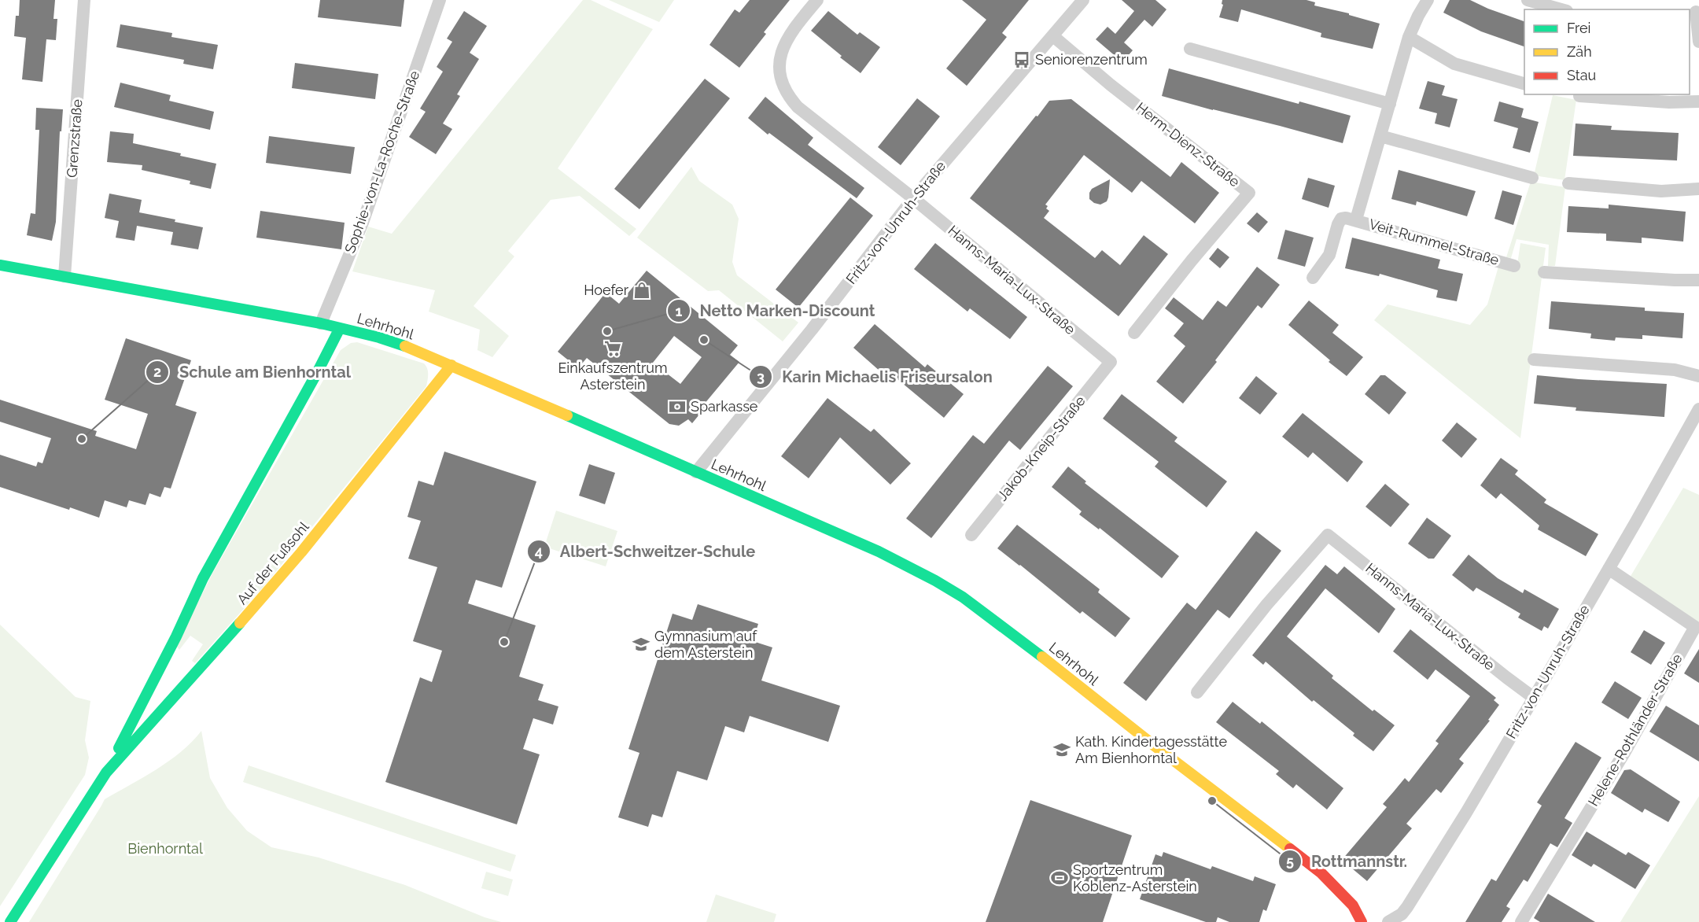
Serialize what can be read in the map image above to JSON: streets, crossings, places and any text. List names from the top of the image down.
{
  "streets": {
    "street": [
      "Grenzstraße",
      "Herm-Dienz-Straße",
      "Sophie-von-La-Roche-Straße",
      "Fritz-von-Unruh-Straße",
      "Veit-Rummel-Straße",
      "Hanns-Maria-Lux-Straße",
      "Lehrhohl",
      "Jakob-Kneip-Straße",
      "Auf der Fußsohl",
      "Helene-Rothländer-Straße"
    ]
  },
  "crossings": [
    ["Grenzstraße", "Lehrhohl"],
    ["Herm-Dienz-Straße", "Fritz-von-Unruh-Straße"],
    ["Sophie-von-La-Roche-Straße", "Lehrhohl"],
    ["Fritz-von-Unruh-Straße", "Hanns-Maria-Lux-Straße"],
    ["Fritz-von-Unruh-Straße", "Lehrhohl"],
    ["Fritz-von-Unruh-Straße", "Helene-Rothländer-Straße"],
    ["Hanns-Maria-Lux-Straße", "Jakob-Kneip-Straße"],
    ["Lehrhohl", "Auf der Fußsohl"]
  ],
  "parks": ["Bienhorntal"],
  "places": {
    "bus stop": ["Seniorenzentrum"],
    "shop": ["Hoefer"],
    "other": [
      "Netto Marken-Discount",
      "Karin Michaelis Friseursalon",
      "Schule am Bienhorntal",
      "Albert-Schweitzer-Schule",
      "Rottmannstr."
    ],
    "supermarket": ["Einkaufszentrum Asterstein"],
    "bank": ["Sparkasse"],
    "school or university": ["Gymnasium auf dem Asterstein", "Kath. Kindertagesstätte Am Bienhorntal"],
    "sports": ["Sportzentrum Koblenz-Asterstein"]
  },
  "legend": ["Frei", "Zäh", "Stau"]
}
